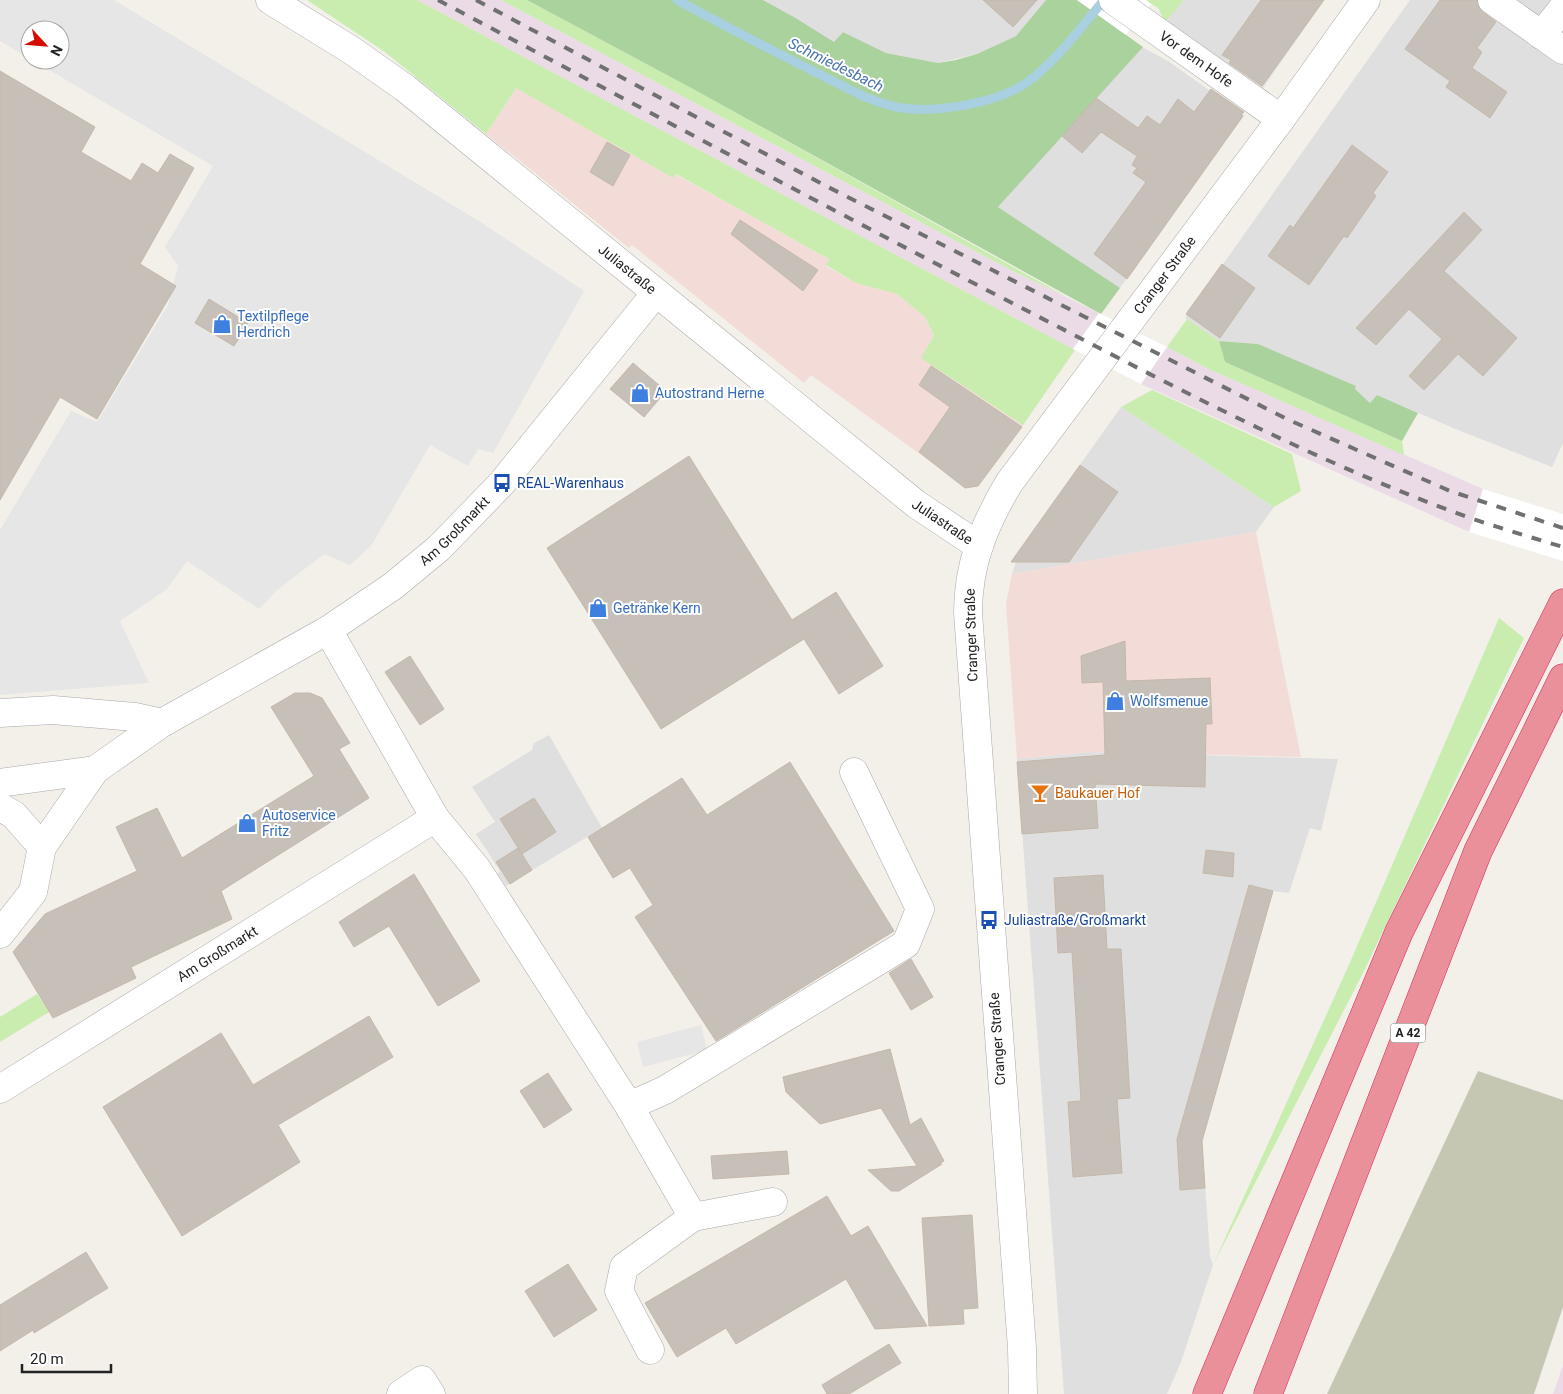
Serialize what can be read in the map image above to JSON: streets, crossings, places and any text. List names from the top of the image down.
{
  "streets": {
    "highway": ["A 42"],
    "street": [
      "Vor dem Hofe",
      "Juliastraße",
      "Cranger Straße",
      "Am Großmarkt"
    ]
  },
  "crossings": [
    ["Vor dem Hofe", "Cranger Straße"],
    ["Juliastraße", "Cranger Straße"],
    ["Juliastraße", "Am Großmarkt"]
  ],
  "water": ["Schmiedesbach"],
  "places": {
    "shop": [
      "Textilpflege Herdrich",
      "Autostrand Herne",
      "Getränke Kern",
      "Wolfsmenue",
      "Autoservice Fritz"
    ],
    "bus stop": ["REAL-Warenhaus", "Juliastraße/Großmarkt"],
    "bar": ["Baukauer Hof"]
  },
  "scale_bar": "20 m",
  "north": "bottom right"
}
